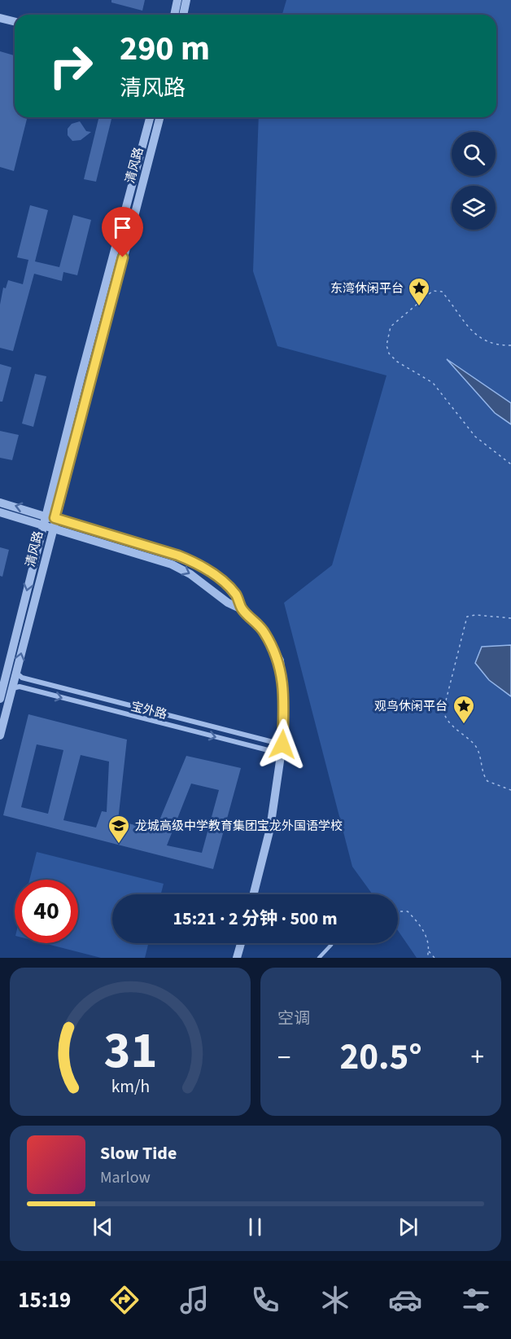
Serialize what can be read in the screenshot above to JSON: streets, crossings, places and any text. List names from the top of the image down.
{
  "streets": {
    "street": ["清风路", "宝外路"]
  },
  "crossings": [
    ["清风路", "宝外路"]
  ],
  "places": {
    "place": ["东湾休闲平台", "观鸟休闲平台"],
    "school or university": ["龙城高级中学教育集团宝龙外国语学校"]
  },
  "page": {
    "turn": ["290 m", "清风路"],
    "limit": "40",
    "trip": "15:21 · 2 分钟 · 500 m",
    "tile": "空调",
    "heat": ["−", "20.5°", "+"],
    "song": ["Slow Tide", "Marlow"],
    "tabs": "15:19",
    "gauge": ["31", "km/h"]
  }
}
